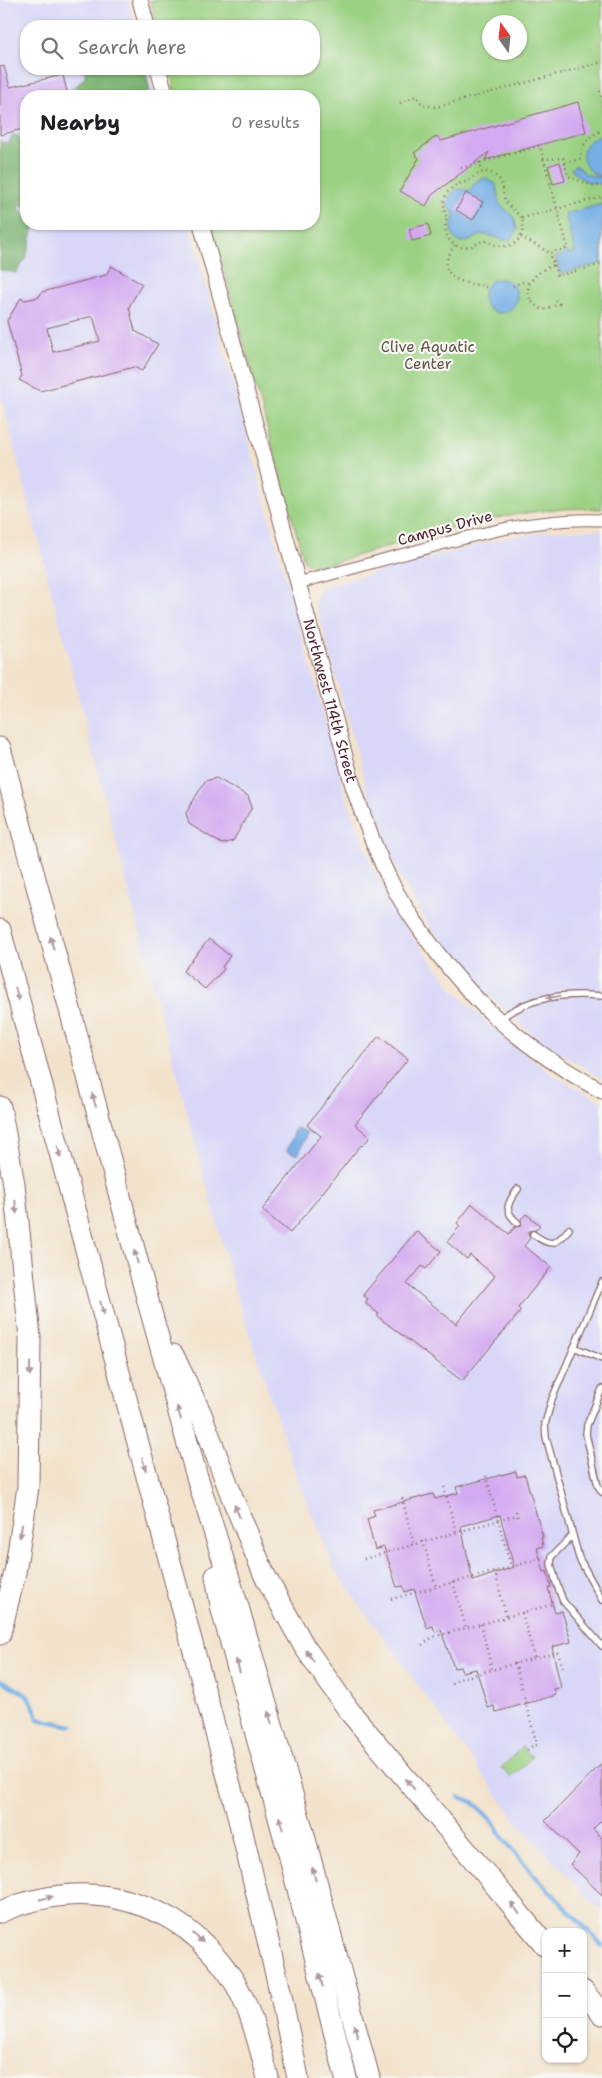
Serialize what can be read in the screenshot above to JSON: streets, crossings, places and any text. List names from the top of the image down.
{
  "streets": {
    "street": ["Campus Drive", "Northwest 114th Street"]
  },
  "crossings": [
    ["Campus Drive", "Northwest 114th Street"]
  ],
  "parks": ["Clive Aquatic Center"],
  "north": "top",
  "page": {
    "search": "Search here",
    "heading": ["Nearby", "0 results"],
    "map_buttons": ["+", "−"]
  }
}
